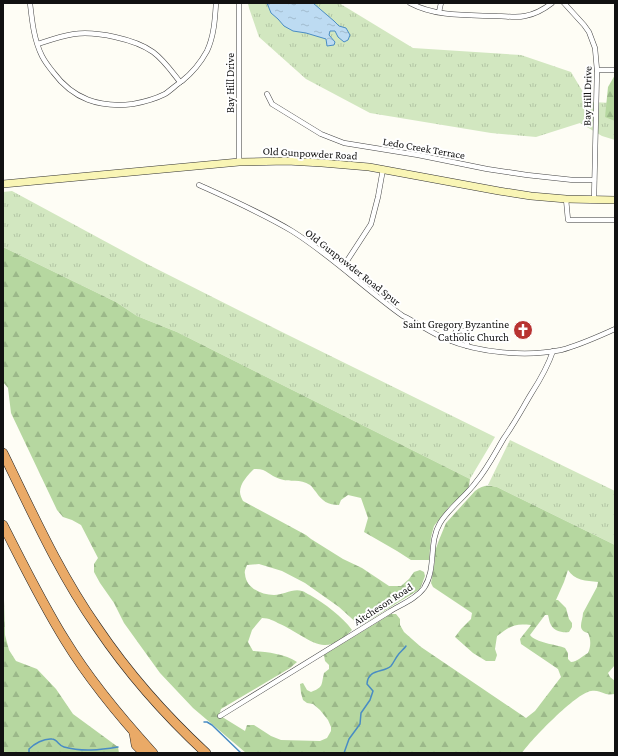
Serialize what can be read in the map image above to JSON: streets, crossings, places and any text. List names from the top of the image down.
{
  "streets": {
    "main road": ["Old Gunpowder Road"],
    "street": [
      "Bay Hill Drive",
      "Ledo Creek Terrace",
      "Old Gunpowder Road Spur",
      "Aitcheson Road"
    ]
  },
  "crossings": [
    ["Bay Hill Drive", "Ledo Creek Terrace"],
    ["Bay Hill Drive", "Old Gunpowder Road"],
    ["Old Gunpowder Road Spur", "Aitcheson Road"]
  ],
  "places": {
    "church": ["Saint Gregory Byzantine Catholic Church"]
  }
}
